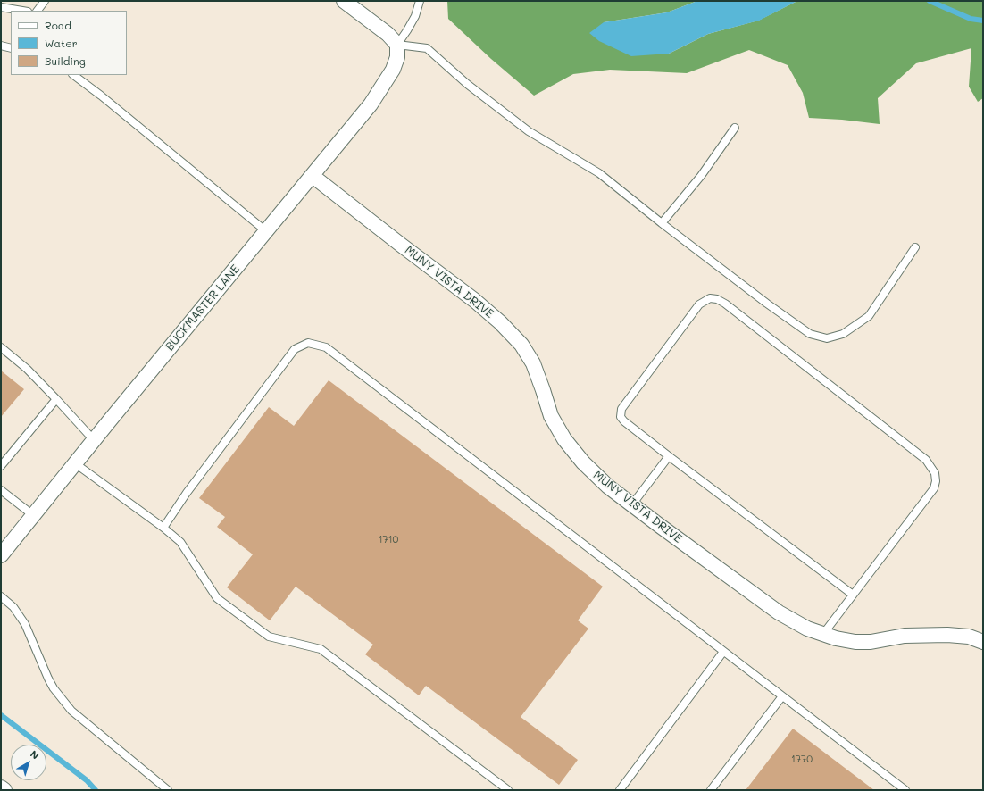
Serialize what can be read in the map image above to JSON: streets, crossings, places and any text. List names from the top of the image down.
{
  "streets": {
    "street": ["MUNY VISTA DRIVE", "BUCKMASTER LANE"]
  },
  "crossings": [
    ["MUNY VISTA DRIVE", "BUCKMASTER LANE"]
  ],
  "house_numbers": ["1710", "1770"],
  "legend": ["Road", "Water", "Building"],
  "north": "top right"
}
